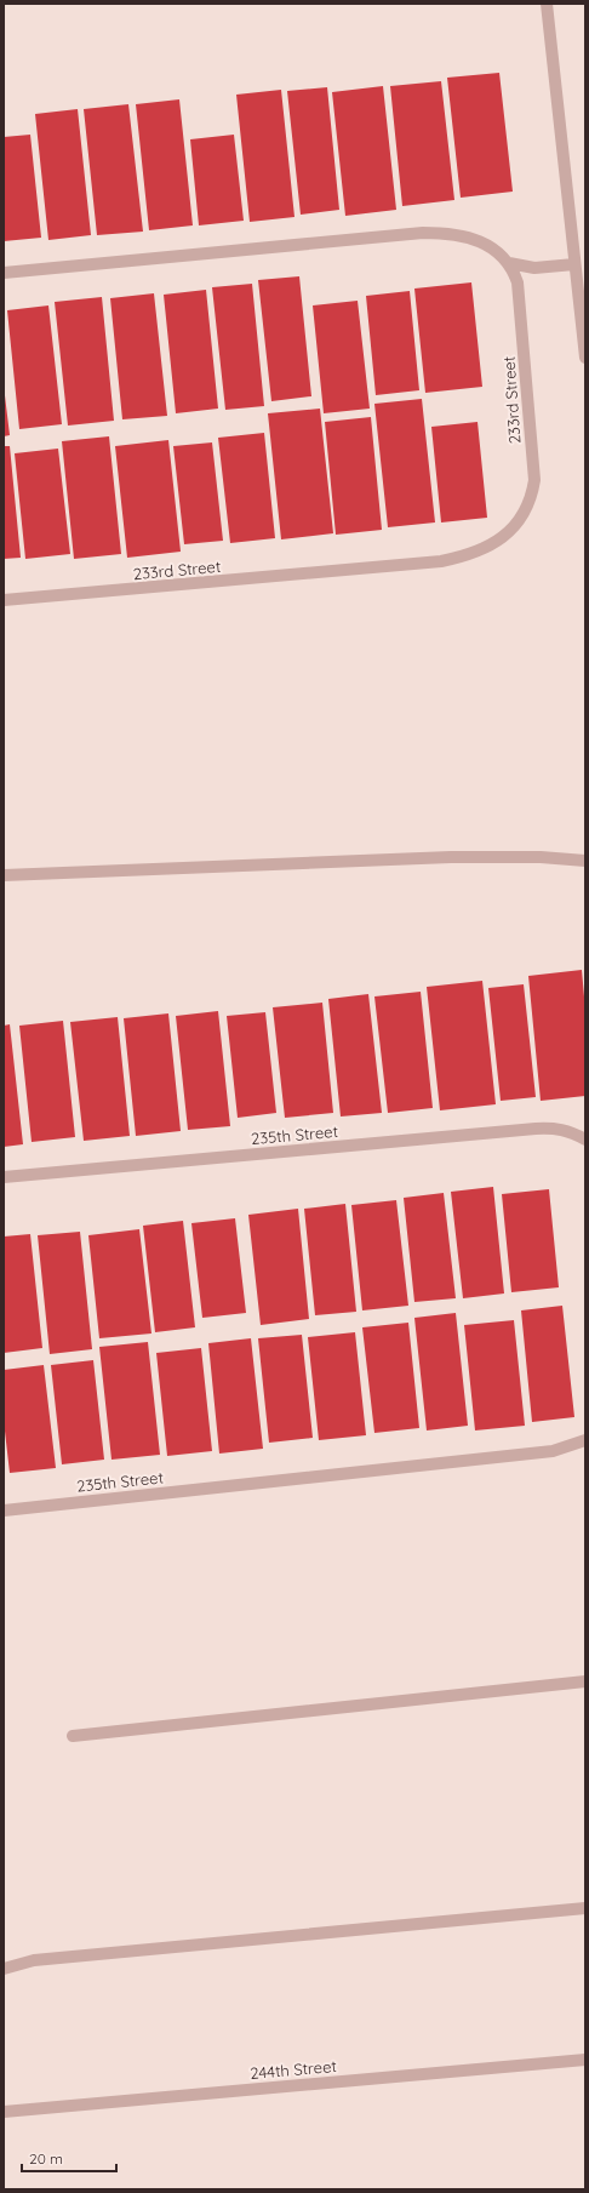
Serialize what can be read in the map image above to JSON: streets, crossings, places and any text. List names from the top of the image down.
{
  "streets": {
    "street": ["233rd Street", "235th Street", "244th Street"]
  },
  "scale_bar": "20 m"
}
